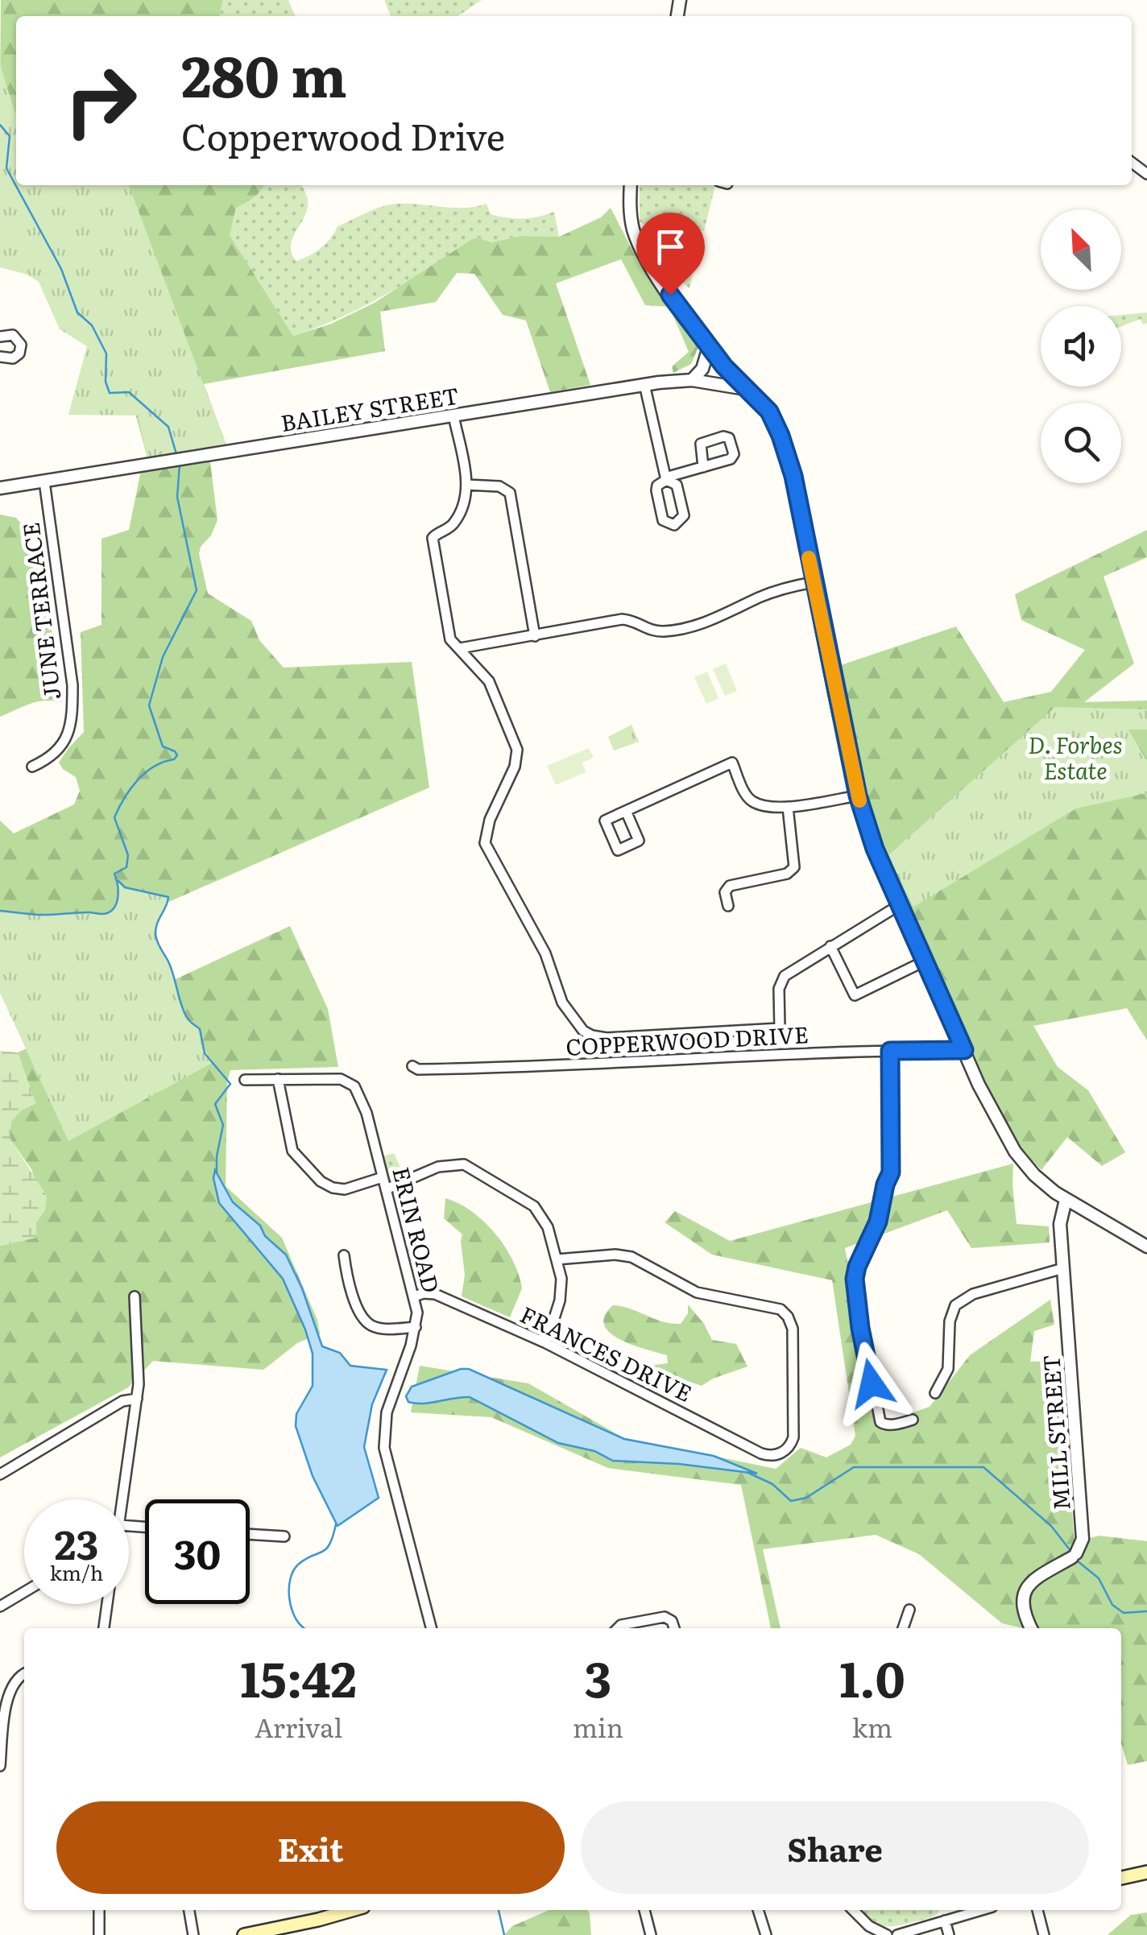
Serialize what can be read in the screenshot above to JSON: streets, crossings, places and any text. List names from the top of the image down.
{
  "streets": {
    "street": [
      "BAILEY STREET",
      "JUNE TERRACE",
      "COPPERWOOD DRIVE",
      "ERIN ROAD",
      "FRANCES DRIVE",
      "MILL STREET"
    ]
  },
  "crossings": [
    ["BAILEY STREET", "JUNE TERRACE"],
    ["ERIN ROAD", "FRANCES DRIVE"]
  ],
  "parks": ["D. Forbes Estate"],
  "north": "top left",
  "page": {
    "turn": ["280 m", "Copperwood Drive"],
    "speed": "23 km/h",
    "limit": "30",
    "eta": [
      "15:42",
      "Arrival",
      "3",
      "min",
      "1.0",
      "km"
    ],
    "buttons": ["Exit", "Share"]
  }
}
